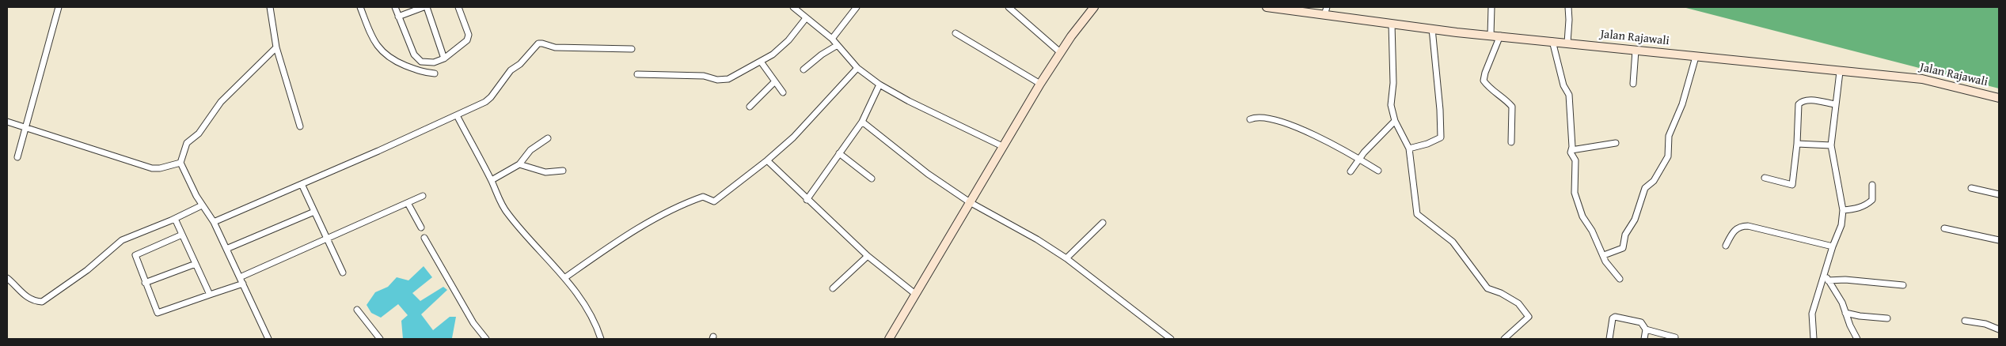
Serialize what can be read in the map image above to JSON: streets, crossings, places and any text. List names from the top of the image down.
{
  "streets": {
    "street": ["Jalan Rajawali"]
  }
}
